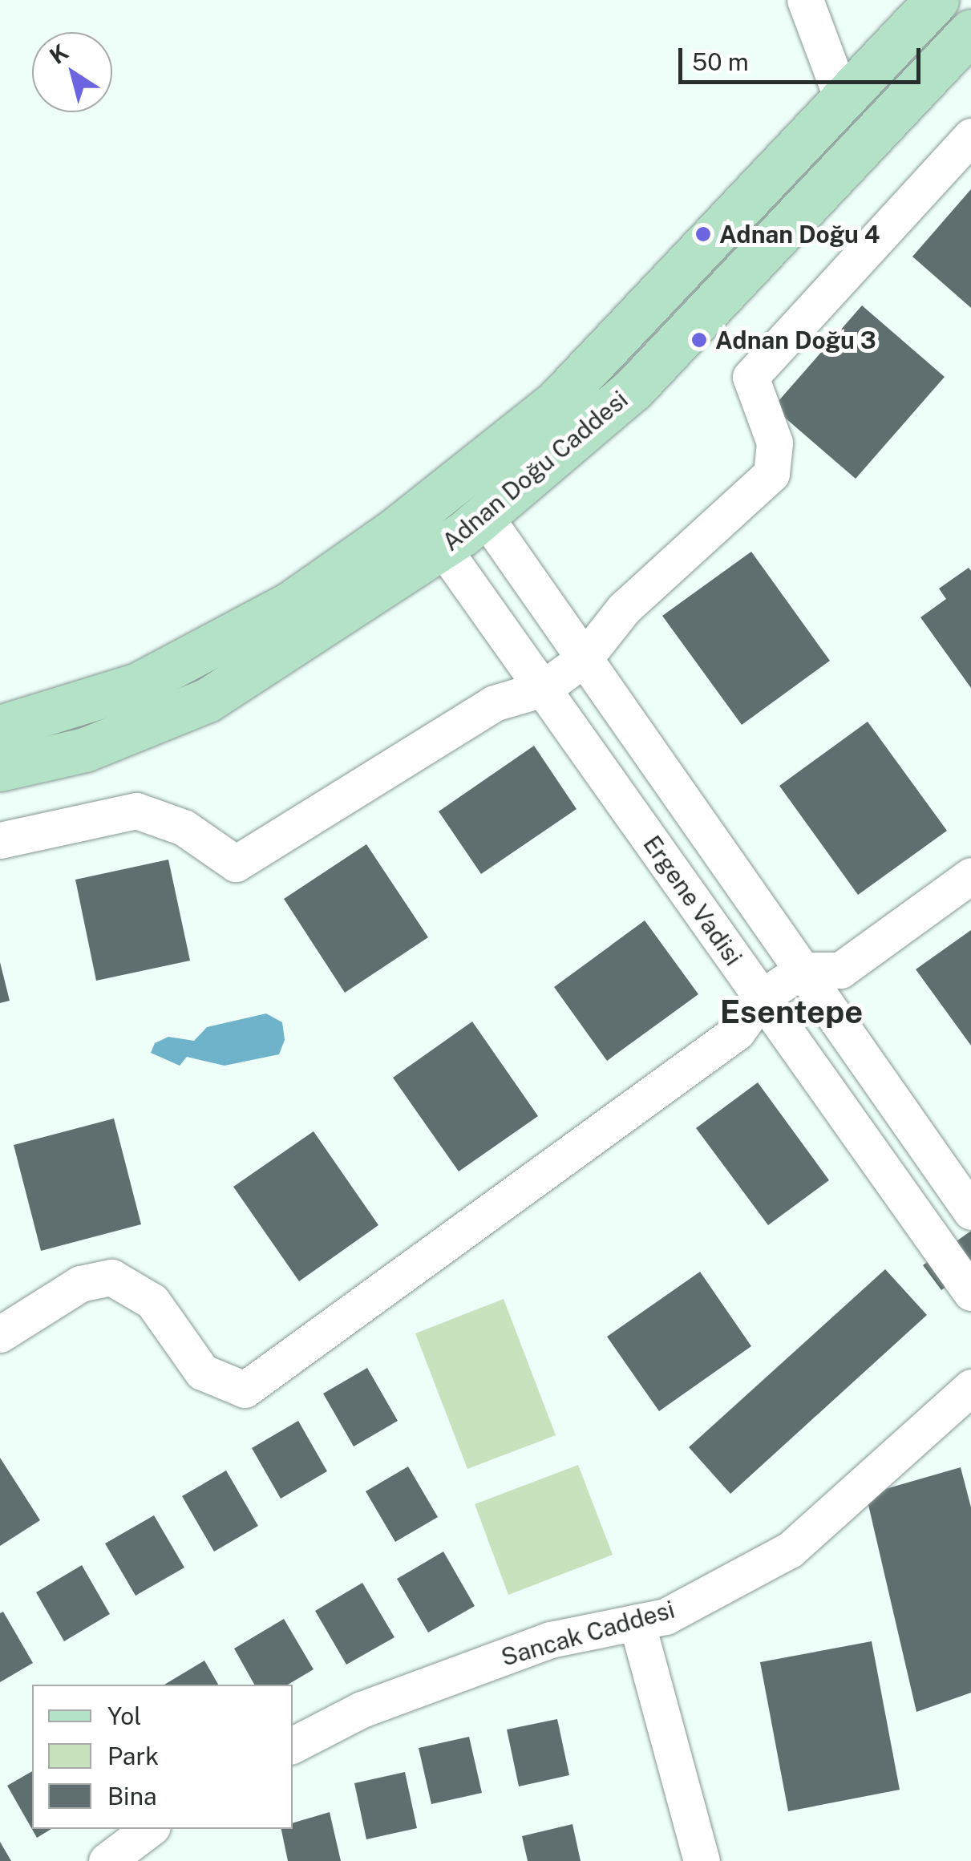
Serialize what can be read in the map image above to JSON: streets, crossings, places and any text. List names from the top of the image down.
{
  "streets": {
    "main road": ["Adnan Doğu Caddesi"],
    "street": ["Ergene Vadisi", "Sancak Caddesi"]
  },
  "crossings": [
    ["Adnan Doğu Caddesi", "Ergene Vadisi"]
  ],
  "districts": ["Esentepe"],
  "places": ["Adnan Doğu 4", "Adnan Doğu 3"],
  "legend": ["Yol", "Park", "Bina"],
  "scale_bar": "50 m",
  "north": "top left"
}
